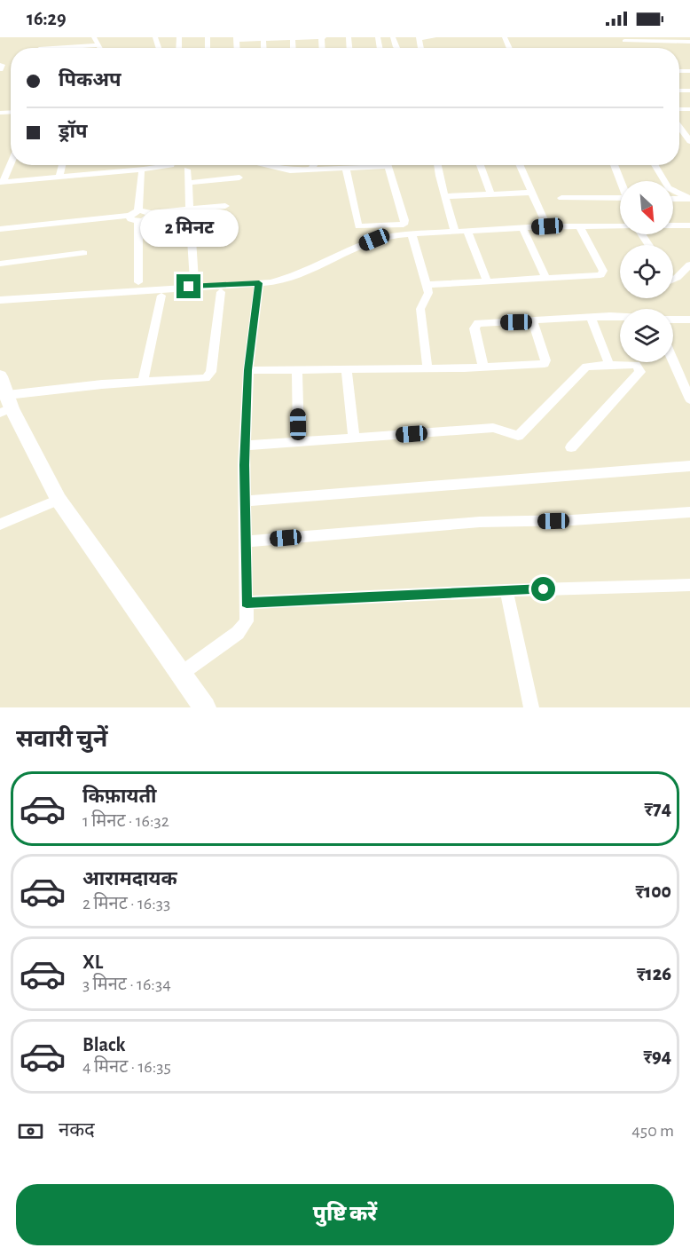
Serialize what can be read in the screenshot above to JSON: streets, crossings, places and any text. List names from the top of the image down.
{
  "north": "bottom right",
  "page": {
    "status": "16:29",
    "banner": ["पिकअप", "ड्रॉप"],
    "bubble": "2 मिनट",
    "heading": "सवारी चुनें",
    "list": [
      {
        "name": "किफ़ायती",
        "note": "1 मिनट · 16:32",
        "value": "₹74"
      },
      {
        "name": "आरामदायक",
        "note": "2 मिनट · 16:33",
        "value": "₹100"
      },
      {
        "name": "XL",
        "note": "3 मिनट · 16:34",
        "value": "₹126"
      },
      {
        "name": "Black",
        "note": "4 मिनट · 16:35",
        "value": "₹94"
      }
    ],
    "pay": ["नकद", "450 m"],
    "buttons": "पुष्टि करें"
  }
}
